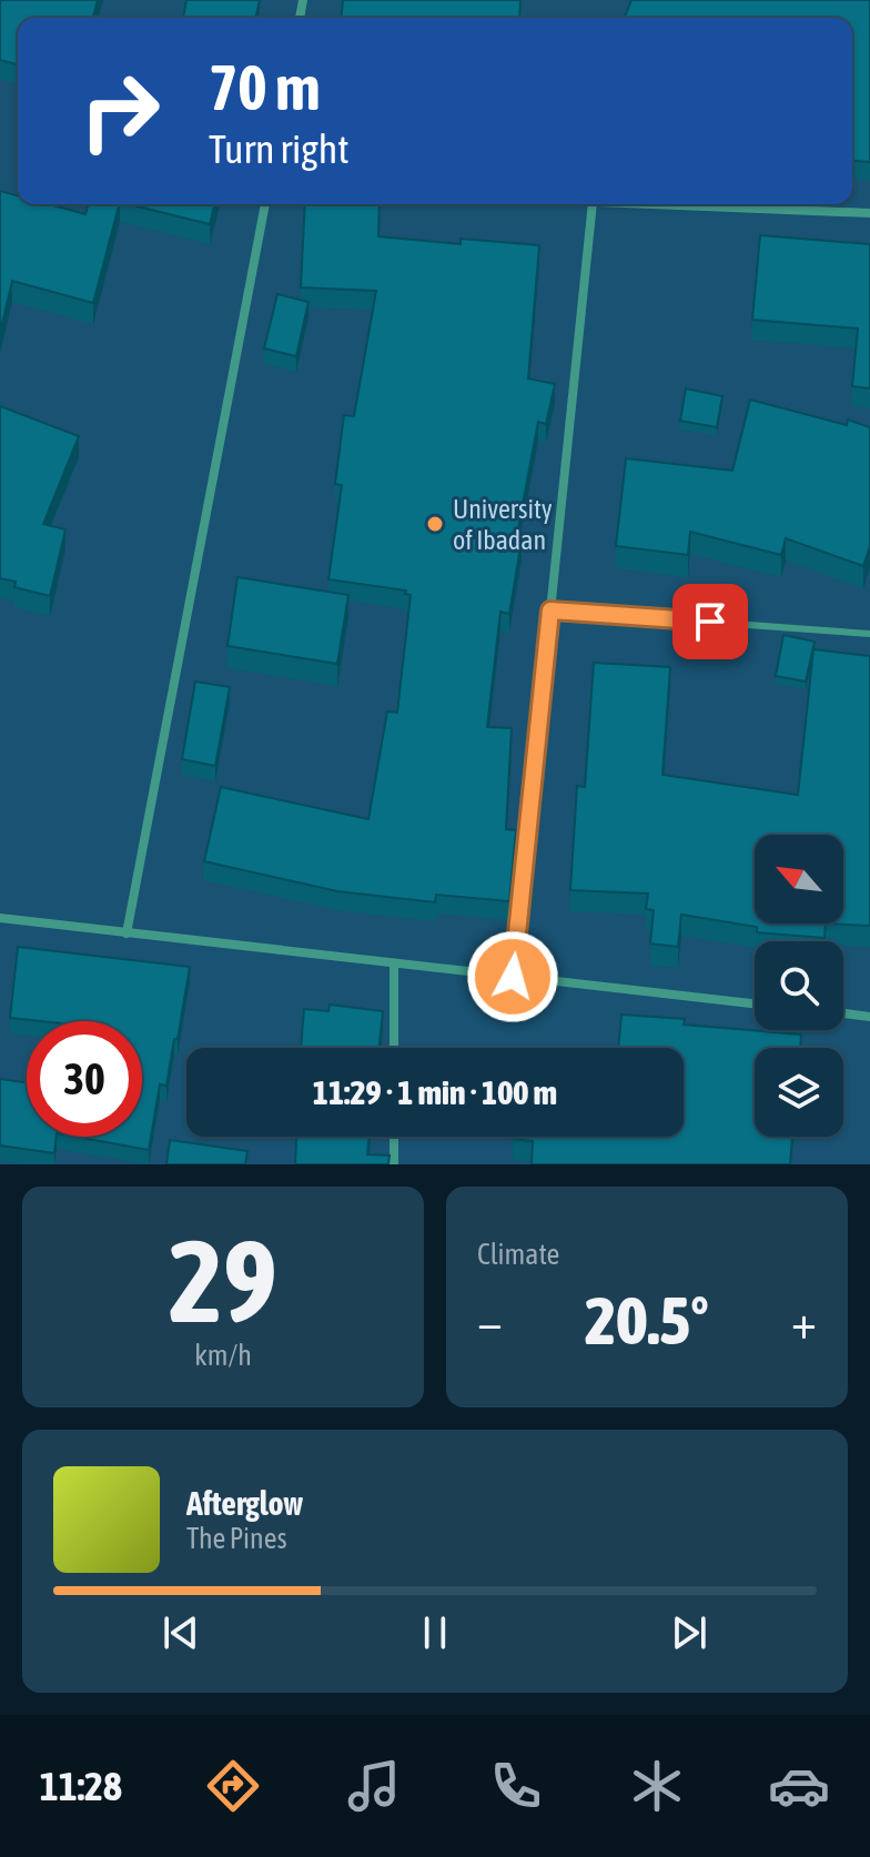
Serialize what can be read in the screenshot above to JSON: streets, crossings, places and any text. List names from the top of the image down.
{
  "places": ["University of Ibadan"],
  "north": "top left",
  "page": {
    "turn": ["70 m", "Turn right"],
    "limit": "30",
    "trip": "11:29 · 1 min · 100 m",
    "tile": [
      ["29", "km/h"],
      "Climate"
    ],
    "heat": ["−", "20.5°", "+"],
    "song": ["Afterglow", "The Pines"],
    "tabs": "11:28"
  }
}
